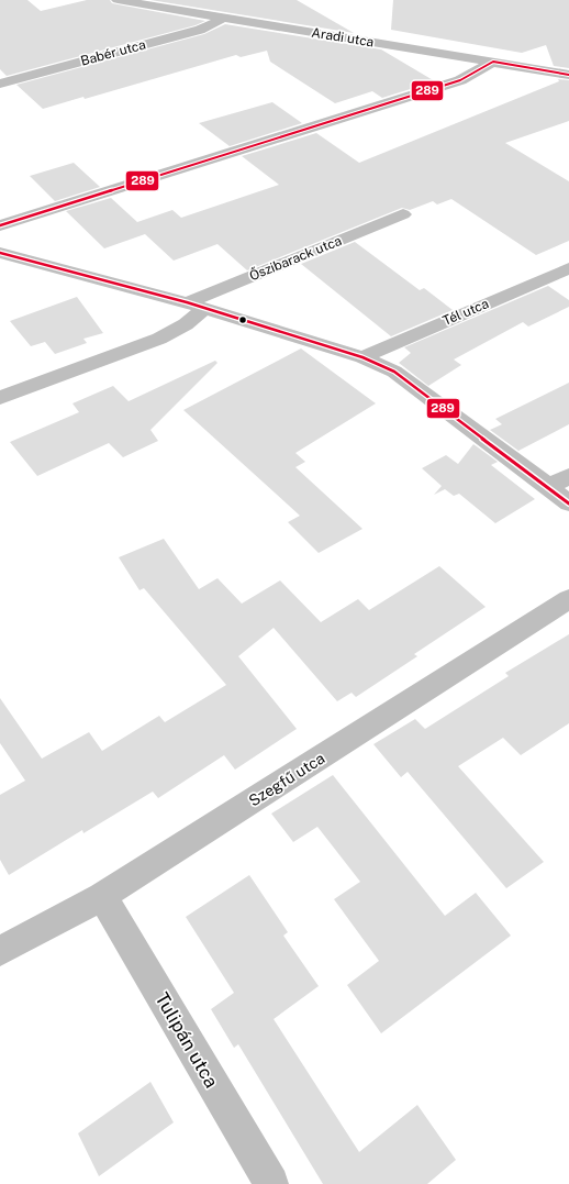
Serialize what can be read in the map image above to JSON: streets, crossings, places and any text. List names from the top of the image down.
{
  "streets": {
    "street": [
      "Aradi utca",
      "Babér utca",
      "Őszibarack utca",
      "Tél utca",
      "Szegfű utca",
      "Tulipán utca"
    ]
  },
  "crossings": [
    ["Aradi utca", "Babér utca"],
    ["Szegfű utca", "Tulipán utca"]
  ],
  "lines": ["transit line 289"]
}
